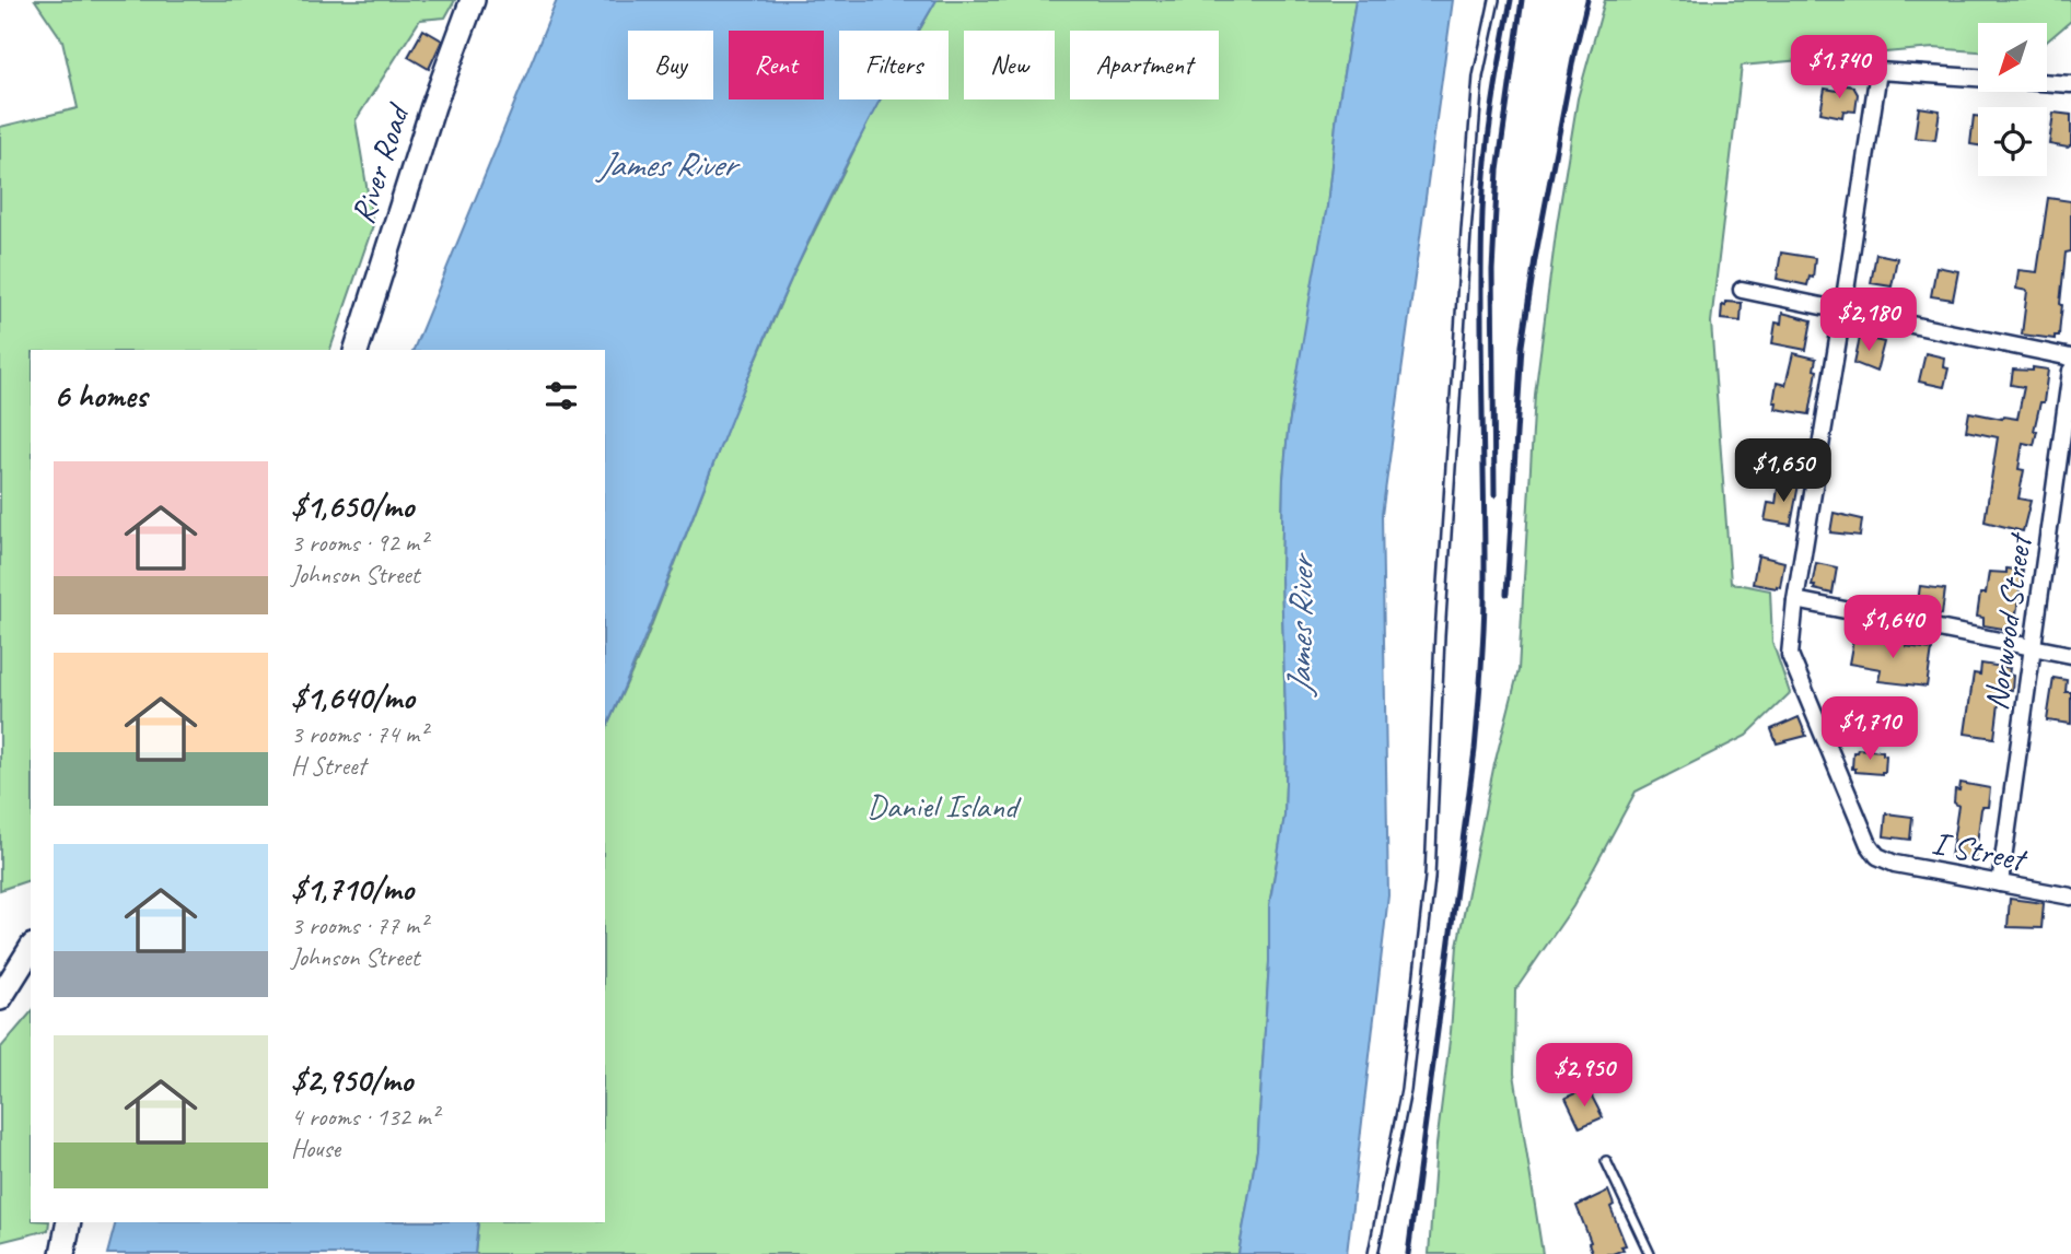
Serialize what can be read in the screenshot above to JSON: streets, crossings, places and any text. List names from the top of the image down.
{
  "streets": {
    "street": ["River Road", "Norwood Street", "I Street"]
  },
  "crossings": [
    ["Norwood Street", "I Street"]
  ],
  "water": ["James River"],
  "parks": ["Daniel Island"],
  "north": "bottom left",
  "page": {
    "chip": [
      "Buy",
      "Rent",
      "Filters",
      "New",
      "Apartment"
    ],
    "price": [
      "$1,740",
      "$2,180",
      "$1,650",
      "$1,640",
      "$1,710",
      "$2,950"
    ],
    "heading": "6 homes",
    "list": [
      {
        "name": "$1,650/mo",
        "note": "3 rooms · 92 m² · Johnson Street"
      },
      {
        "name": "$1,640/mo",
        "note": "3 rooms · 74 m² · H Street"
      },
      {
        "name": "$1,710/mo",
        "note": "3 rooms · 77 m² · Johnson Street"
      },
      {
        "name": "$2,950/mo",
        "note": "4 rooms · 132 m² · House"
      }
    ]
  }
}
